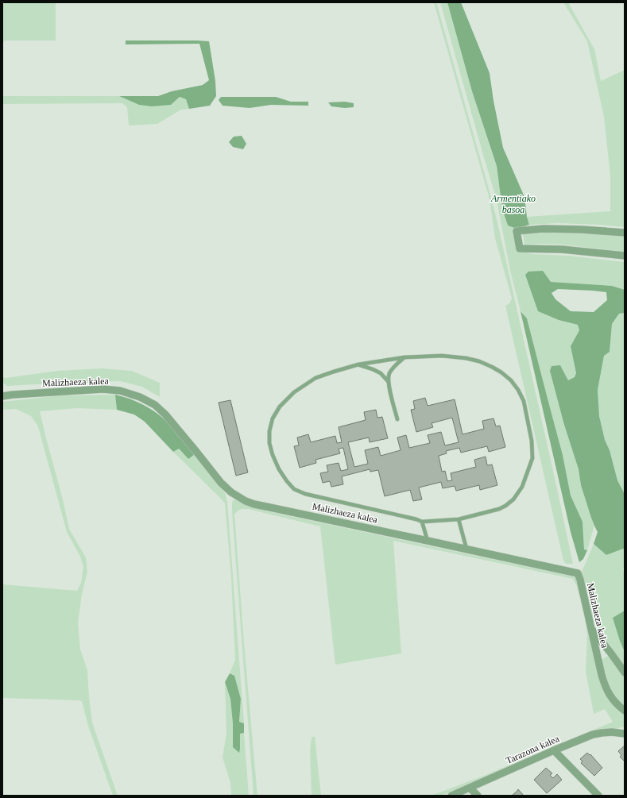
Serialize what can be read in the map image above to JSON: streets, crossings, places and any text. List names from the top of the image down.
{
  "streets": {
    "street": ["Malizhaeza kalea", "Tarazona kalea"]
  },
  "parks": ["Armentiako basoa"]
}
